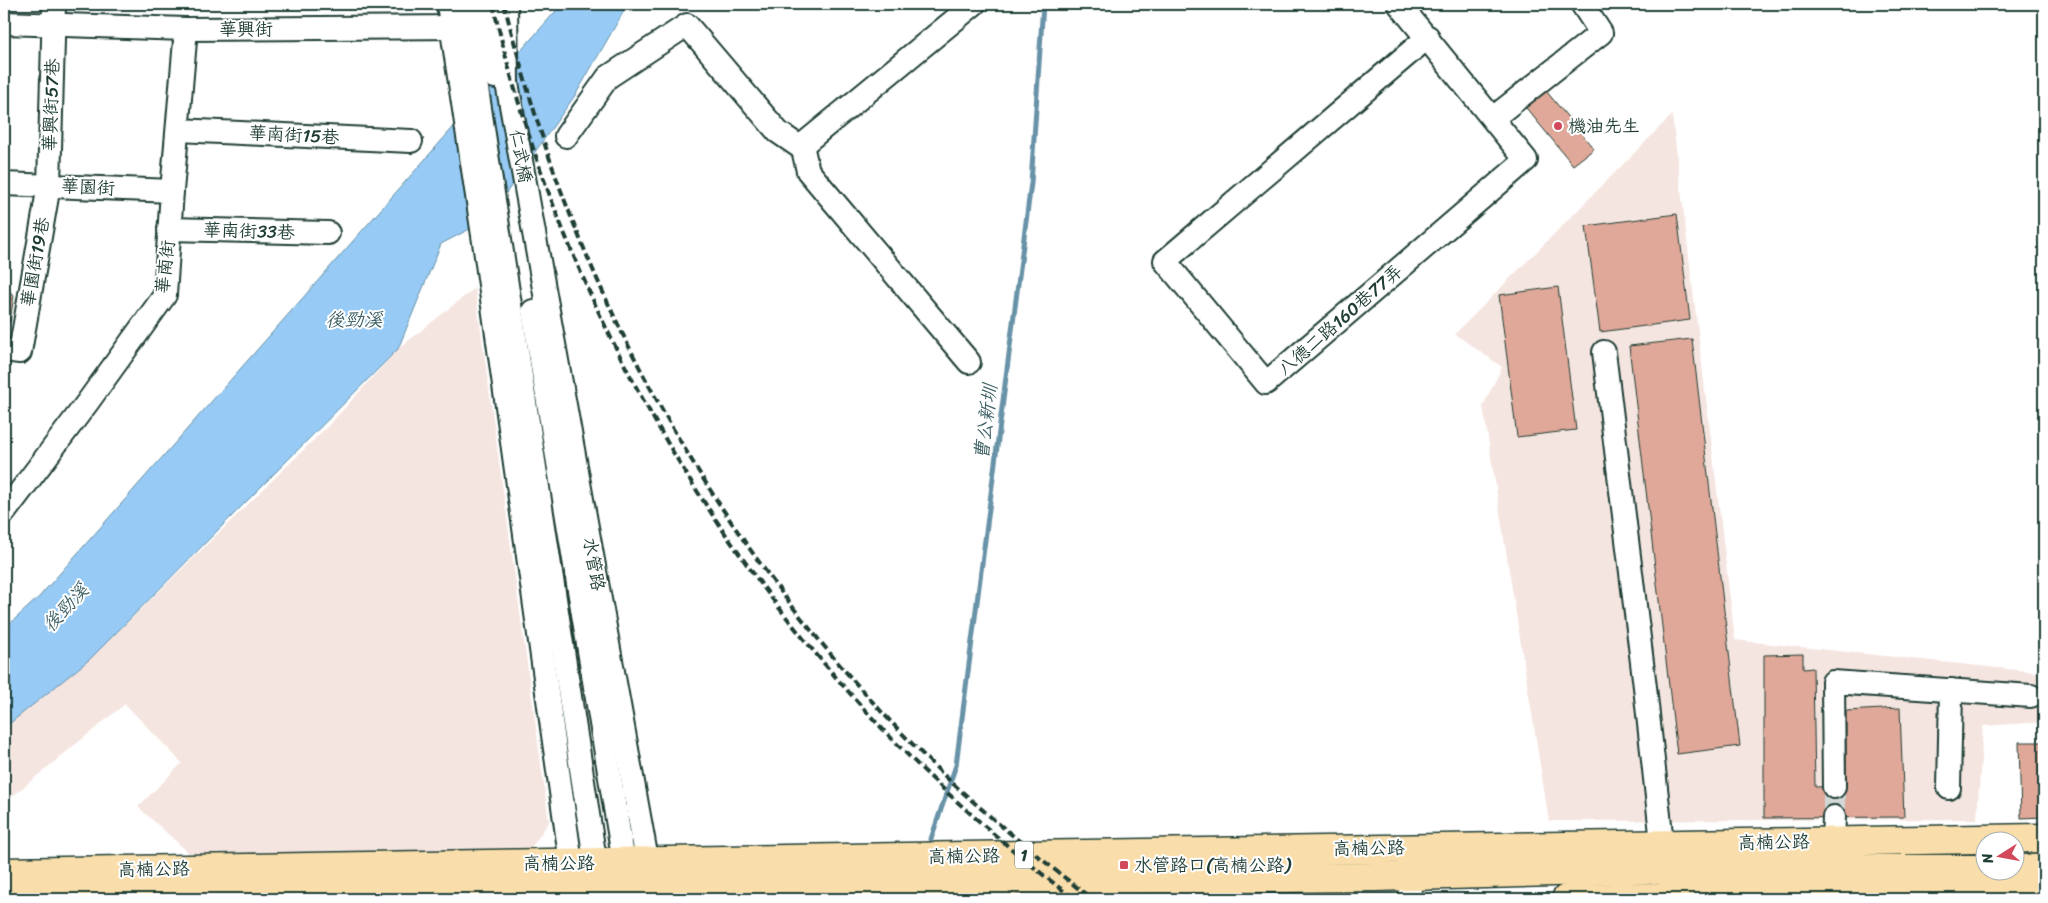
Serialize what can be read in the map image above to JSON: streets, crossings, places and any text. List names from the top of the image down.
{
  "streets": {
    "main road": ["高楠公路", "1"],
    "street": [
      "華興街",
      "華興街57巷",
      "華南街15巷",
      "仁武橋",
      "華園街",
      "華南街33巷",
      "華園街19巷",
      "華南街",
      "八德二路160巷77弄",
      "水管路"
    ]
  },
  "crossings": [
    ["華興街", "華興街57巷"],
    ["華興街", "華南街"],
    ["華興街57巷", "華園街"],
    ["華興街57巷", "華園街19巷"],
    ["華南街15巷", "華南街"],
    ["仁武橋", "水管路"],
    ["仁武橋", "高楠公路"],
    ["華園街", "華園街19巷"],
    ["華園街", "華南街"],
    ["華南街33巷", "華南街"],
    ["水管路", "高楠公路"]
  ],
  "water": ["後勁溪", "曹公新圳"],
  "places": {
    "other": ["機油先生"],
    "transit": ["水管路口(高楠公路)"]
  },
  "north": "left"
}
